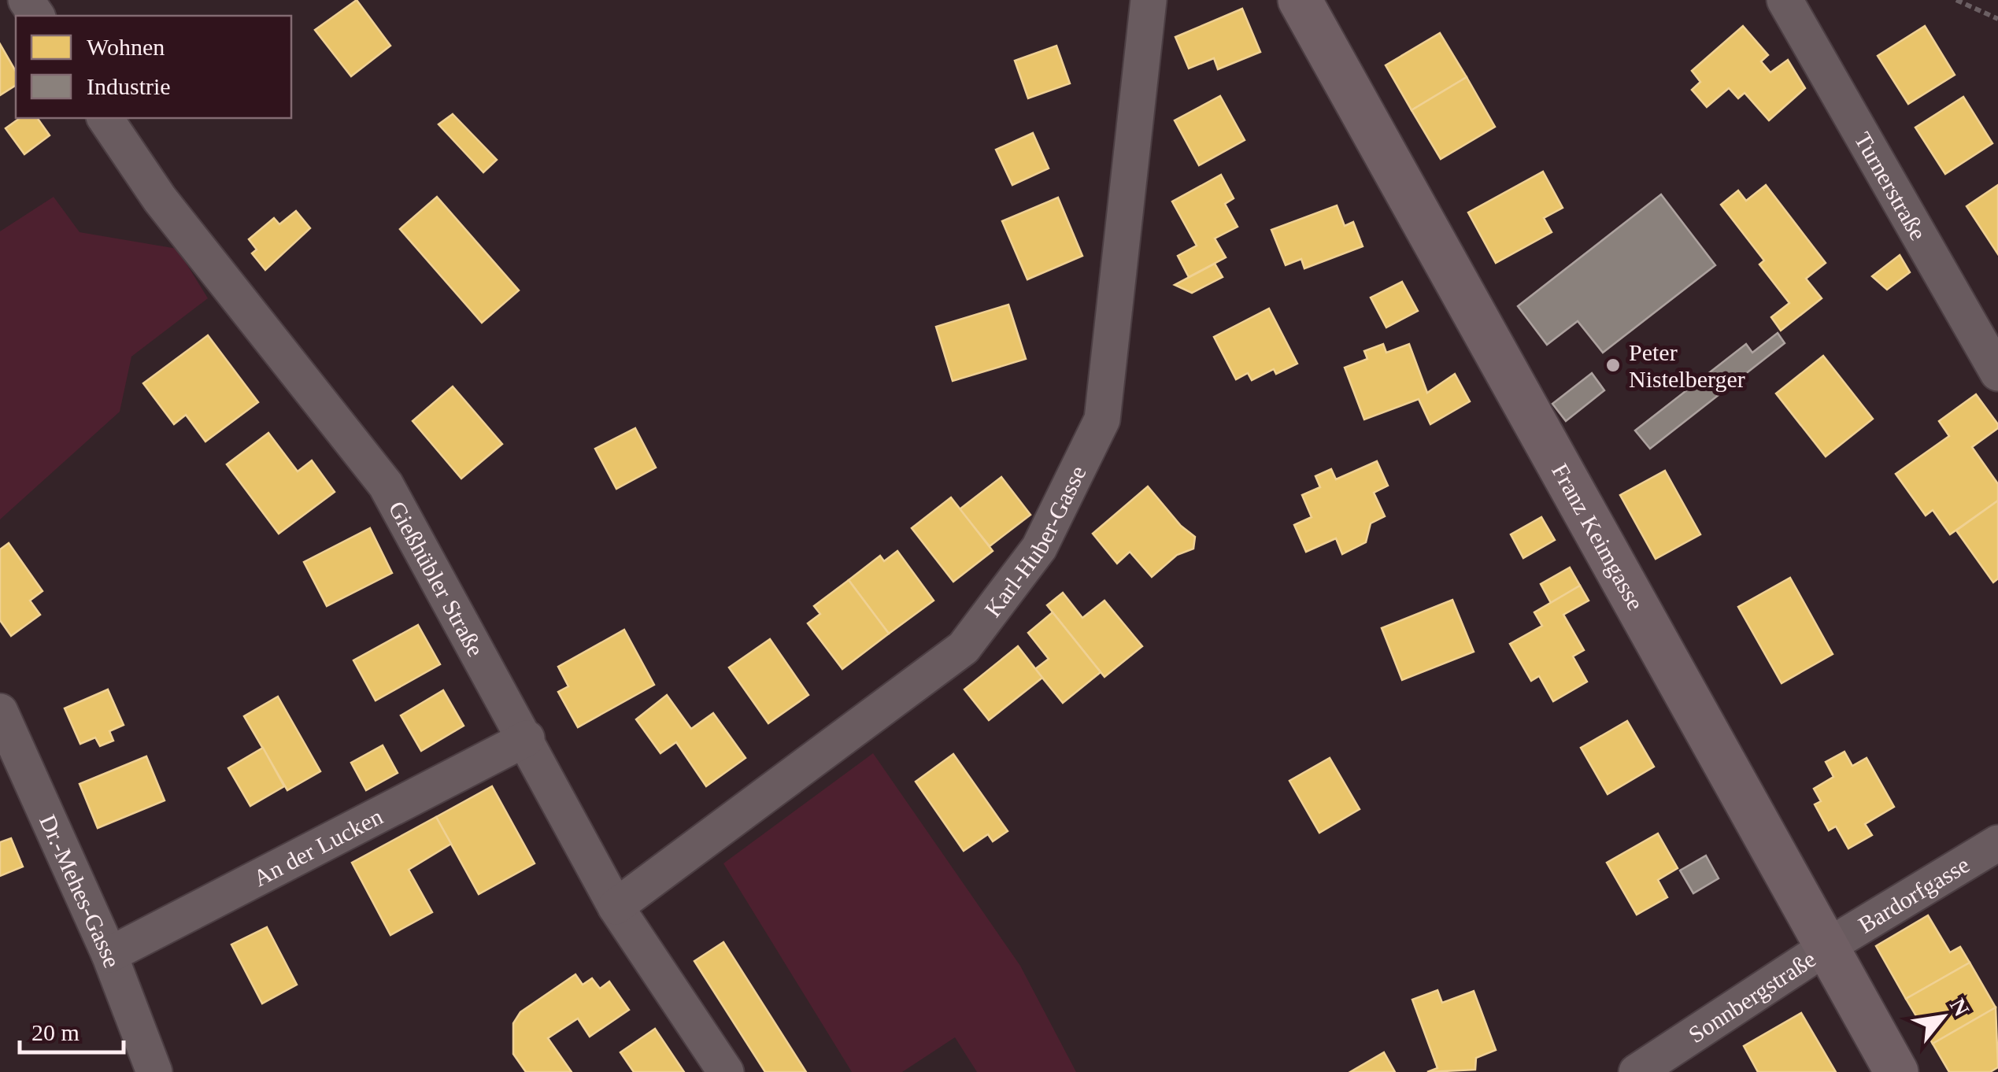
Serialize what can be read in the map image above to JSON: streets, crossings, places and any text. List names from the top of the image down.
{
  "streets": {
    "main road": ["Franz Keimgasse"],
    "street": [
      "Turnerstraße",
      "Karl-Huber-Gasse",
      "Gießhübler Straße",
      "An der Lucken",
      "Dr.-Mehes-Gasse",
      "Bardorfgasse",
      "Sonnbergstraße"
    ]
  },
  "crossings": [
    ["Franz Keimgasse", "Bardorfgasse"],
    ["Franz Keimgasse", "Sonnbergstraße"],
    ["Karl-Huber-Gasse", "Gießhübler Straße"],
    ["Gießhübler Straße", "An der Lucken"],
    ["An der Lucken", "Dr.-Mehes-Gasse"],
    ["Bardorfgasse", "Sonnbergstraße"]
  ],
  "places": ["Peter Nistelberger"],
  "legend": ["Wohnen", "Industrie"],
  "scale_bar": "20 m",
  "north": "top right"
}
